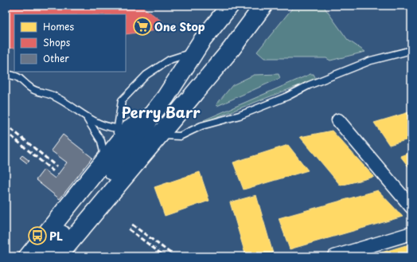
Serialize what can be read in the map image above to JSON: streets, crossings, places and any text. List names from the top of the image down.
{
  "districts": ["Perry Barr"],
  "places": {
    "supermarket": ["One Stop"],
    "bus stop": ["PL"]
  },
  "legend": ["Homes", "Shops", "Other"]
}
